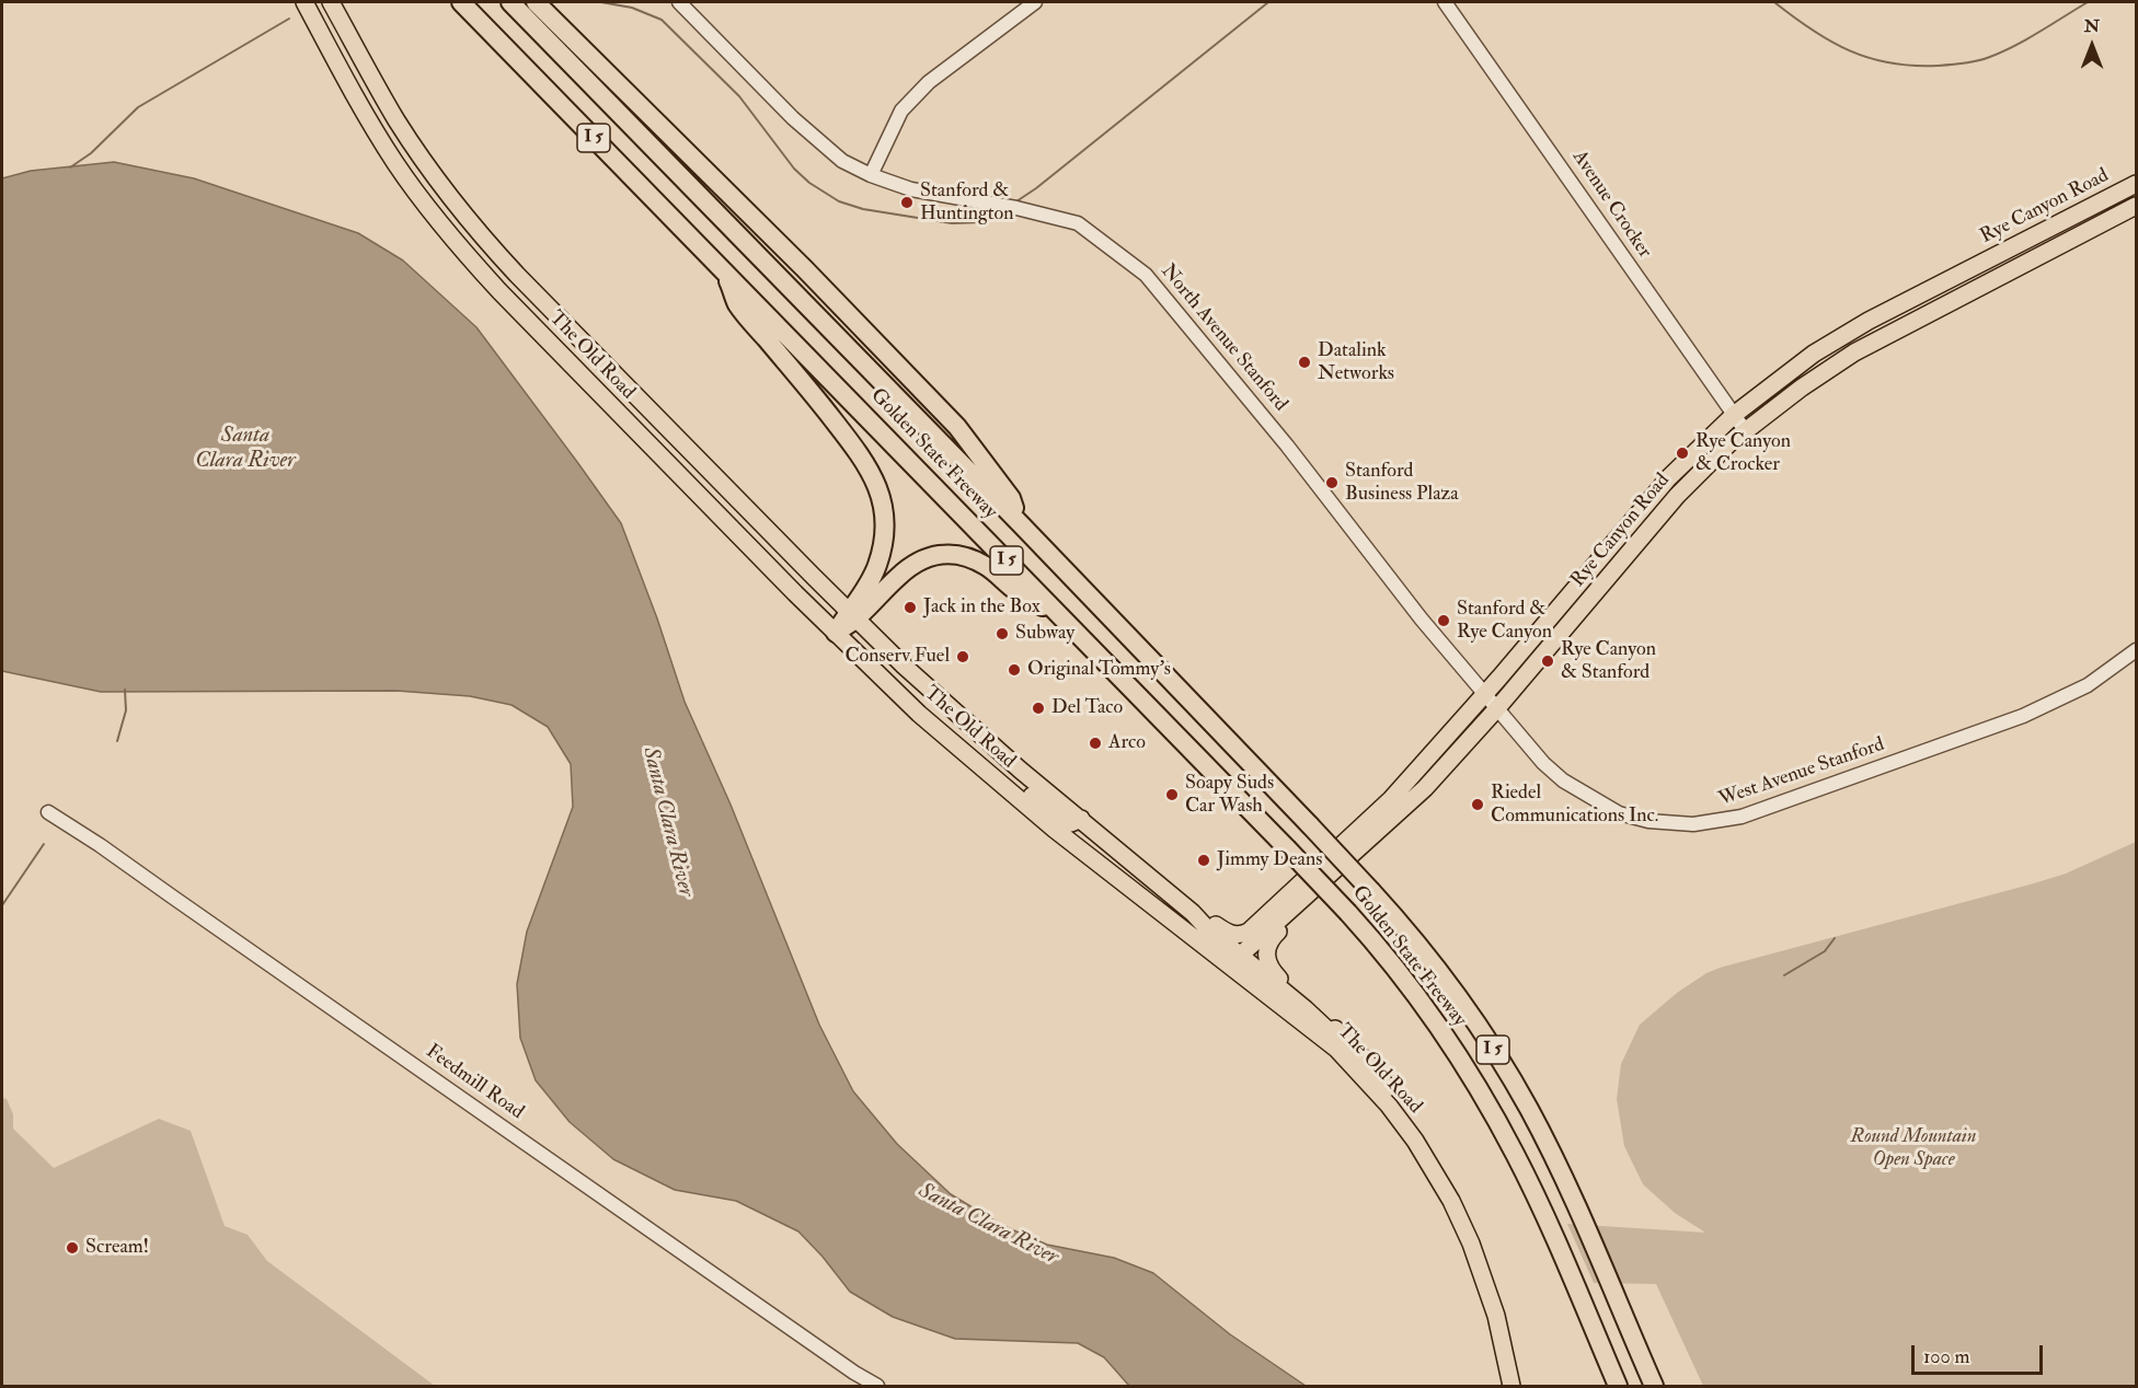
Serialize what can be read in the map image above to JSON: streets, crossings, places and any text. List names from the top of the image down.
{
  "streets": {
    "highway": ["I 5", "Golden State Freeway"],
    "main road": ["Rye Canyon Road", "The Old Road"],
    "street": [
      "Avenue Crocker",
      "North Avenue Stanford",
      "West Avenue Stanford",
      "Feedmill Road"
    ]
  },
  "crossings": [
    ["Avenue Crocker", "Rye Canyon Road"],
    ["Rye Canyon Road", "North Avenue Stanford"],
    ["Rye Canyon Road", "The Old Road"],
    ["Rye Canyon Road", "West Avenue Stanford"],
    ["North Avenue Stanford", "West Avenue Stanford"]
  ],
  "water": ["Santa Clara River"],
  "parks": ["Round Mountain Open Space"],
  "places": [
    "Stanford & Huntington",
    "Datalink Networks",
    "Rye Canyon & Crocker",
    "Stanford Business Plaza",
    "Jack in the Box",
    "Stanford & Rye Canyon",
    "Subway",
    "Conserv Fuel",
    "Rye Canyon & Stanford",
    "Original Tommy's",
    "Del Taco",
    "Arco",
    "Soapy Suds Car Wash",
    "Riedel Communications Inc.",
    "Jimmy Deans",
    "Scream!"
  ],
  "scale_bar": "100 m",
  "north": "top"
}
